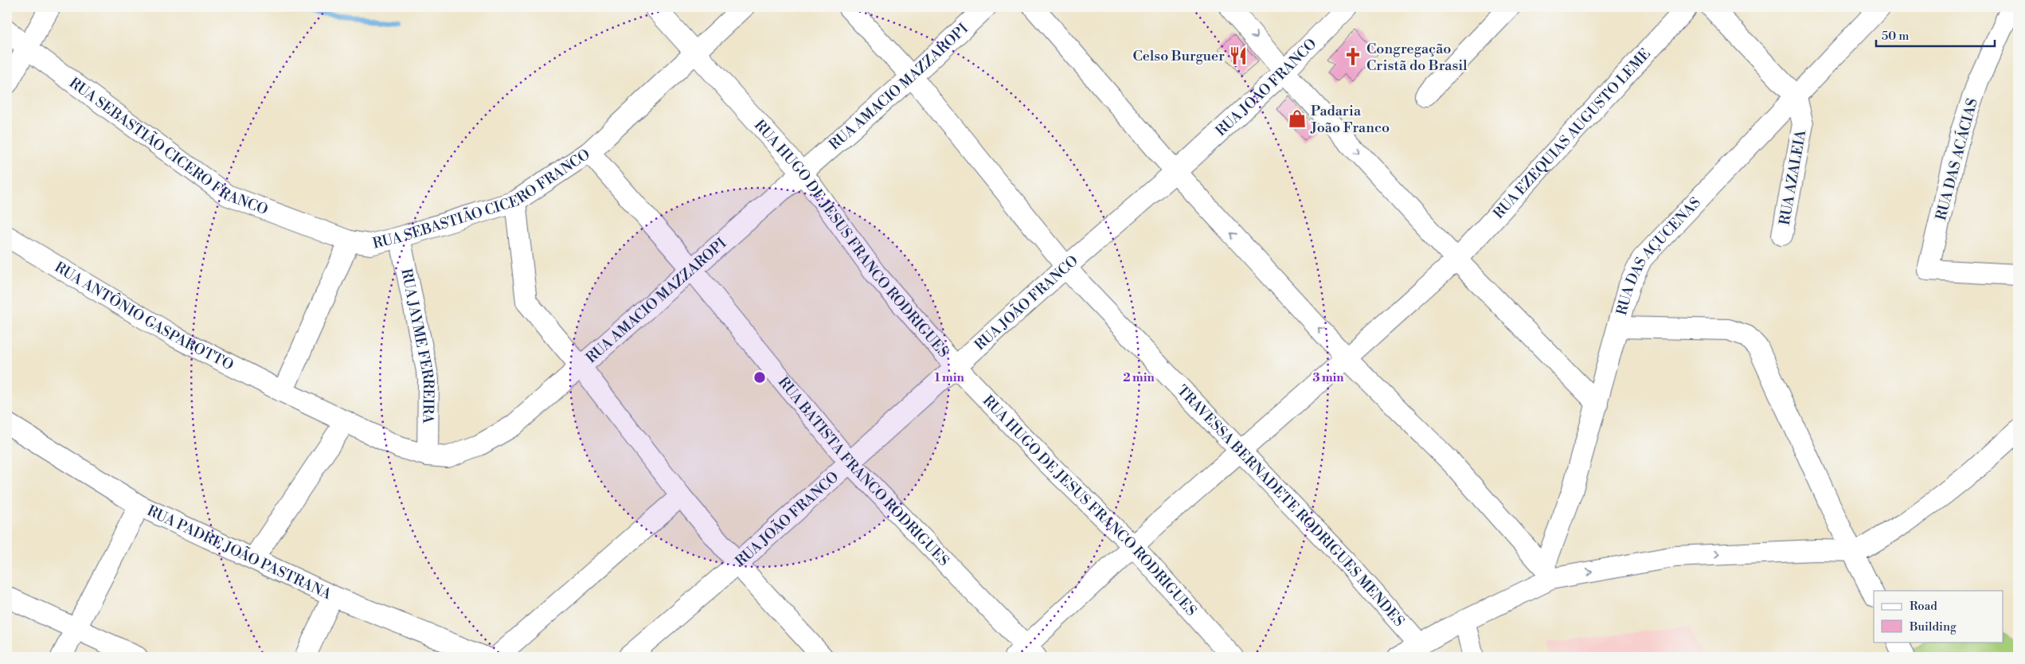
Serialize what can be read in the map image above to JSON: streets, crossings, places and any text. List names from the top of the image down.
{
  "streets": {
    "street": [
      "RUA AMACIO MAZZAROPI",
      "RUA JOÃO FRANCO",
      "RUA EZEQUIAS AUGUSTO LEME",
      "RUA SEBASTIÃO CICERO FRANCO",
      "RUA DAS ACÁCIAS",
      "RUA AZALEIA",
      "RUA HUGO DE JESUS FRANCO RODRIGUES",
      "RUA DAS AÇUCENAS",
      "RUA ANTÔNIO GASPAROTTO",
      "RUA JAYME FERREIRA",
      "RUA BATISTA FRANCO RODRIGUES",
      "TRAVESSA BERNADETE RODRIGUES MENDES",
      "RUA PADRE JOÃO PASTRANA"
    ]
  },
  "crossings": [
    ["RUA AMACIO MAZZAROPI", "RUA HUGO DE JESUS FRANCO RODRIGUES"],
    ["RUA AMACIO MAZZAROPI", "RUA ANTÔNIO GASPAROTTO"],
    ["RUA AMACIO MAZZAROPI", "RUA JAYME FERREIRA"],
    ["RUA AMACIO MAZZAROPI", "RUA BATISTA FRANCO RODRIGUES"],
    ["RUA AMACIO MAZZAROPI", "TRAVESSA BERNADETE RODRIGUES MENDES"],
    ["RUA JOÃO FRANCO", "RUA HUGO DE JESUS FRANCO RODRIGUES"],
    ["RUA JOÃO FRANCO", "RUA BATISTA FRANCO RODRIGUES"],
    ["RUA JOÃO FRANCO", "TRAVESSA BERNADETE RODRIGUES MENDES"],
    ["RUA EZEQUIAS AUGUSTO LEME", "RUA HUGO DE JESUS FRANCO RODRIGUES"],
    ["RUA EZEQUIAS AUGUSTO LEME", "RUA BATISTA FRANCO RODRIGUES"],
    ["RUA EZEQUIAS AUGUSTO LEME", "TRAVESSA BERNADETE RODRIGUES MENDES"],
    ["RUA SEBASTIÃO CICERO FRANCO", "RUA HUGO DE JESUS FRANCO RODRIGUES"],
    ["RUA SEBASTIÃO CICERO FRANCO", "RUA JAYME FERREIRA"],
    ["RUA SEBASTIÃO CICERO FRANCO", "RUA BATISTA FRANCO RODRIGUES"],
    ["RUA AZALEIA", "RUA DAS AÇUCENAS"]
  ],
  "places": {
    "restaurant": ["Celso Burguer"],
    "church": ["Congregação Cristã do Brasil"],
    "shop": ["Padaria João Franco"]
  },
  "legend": ["Road", "Building"],
  "scale_bar": "50 m",
  "rings": ["1 min", "2 min", "3 min"]
}
